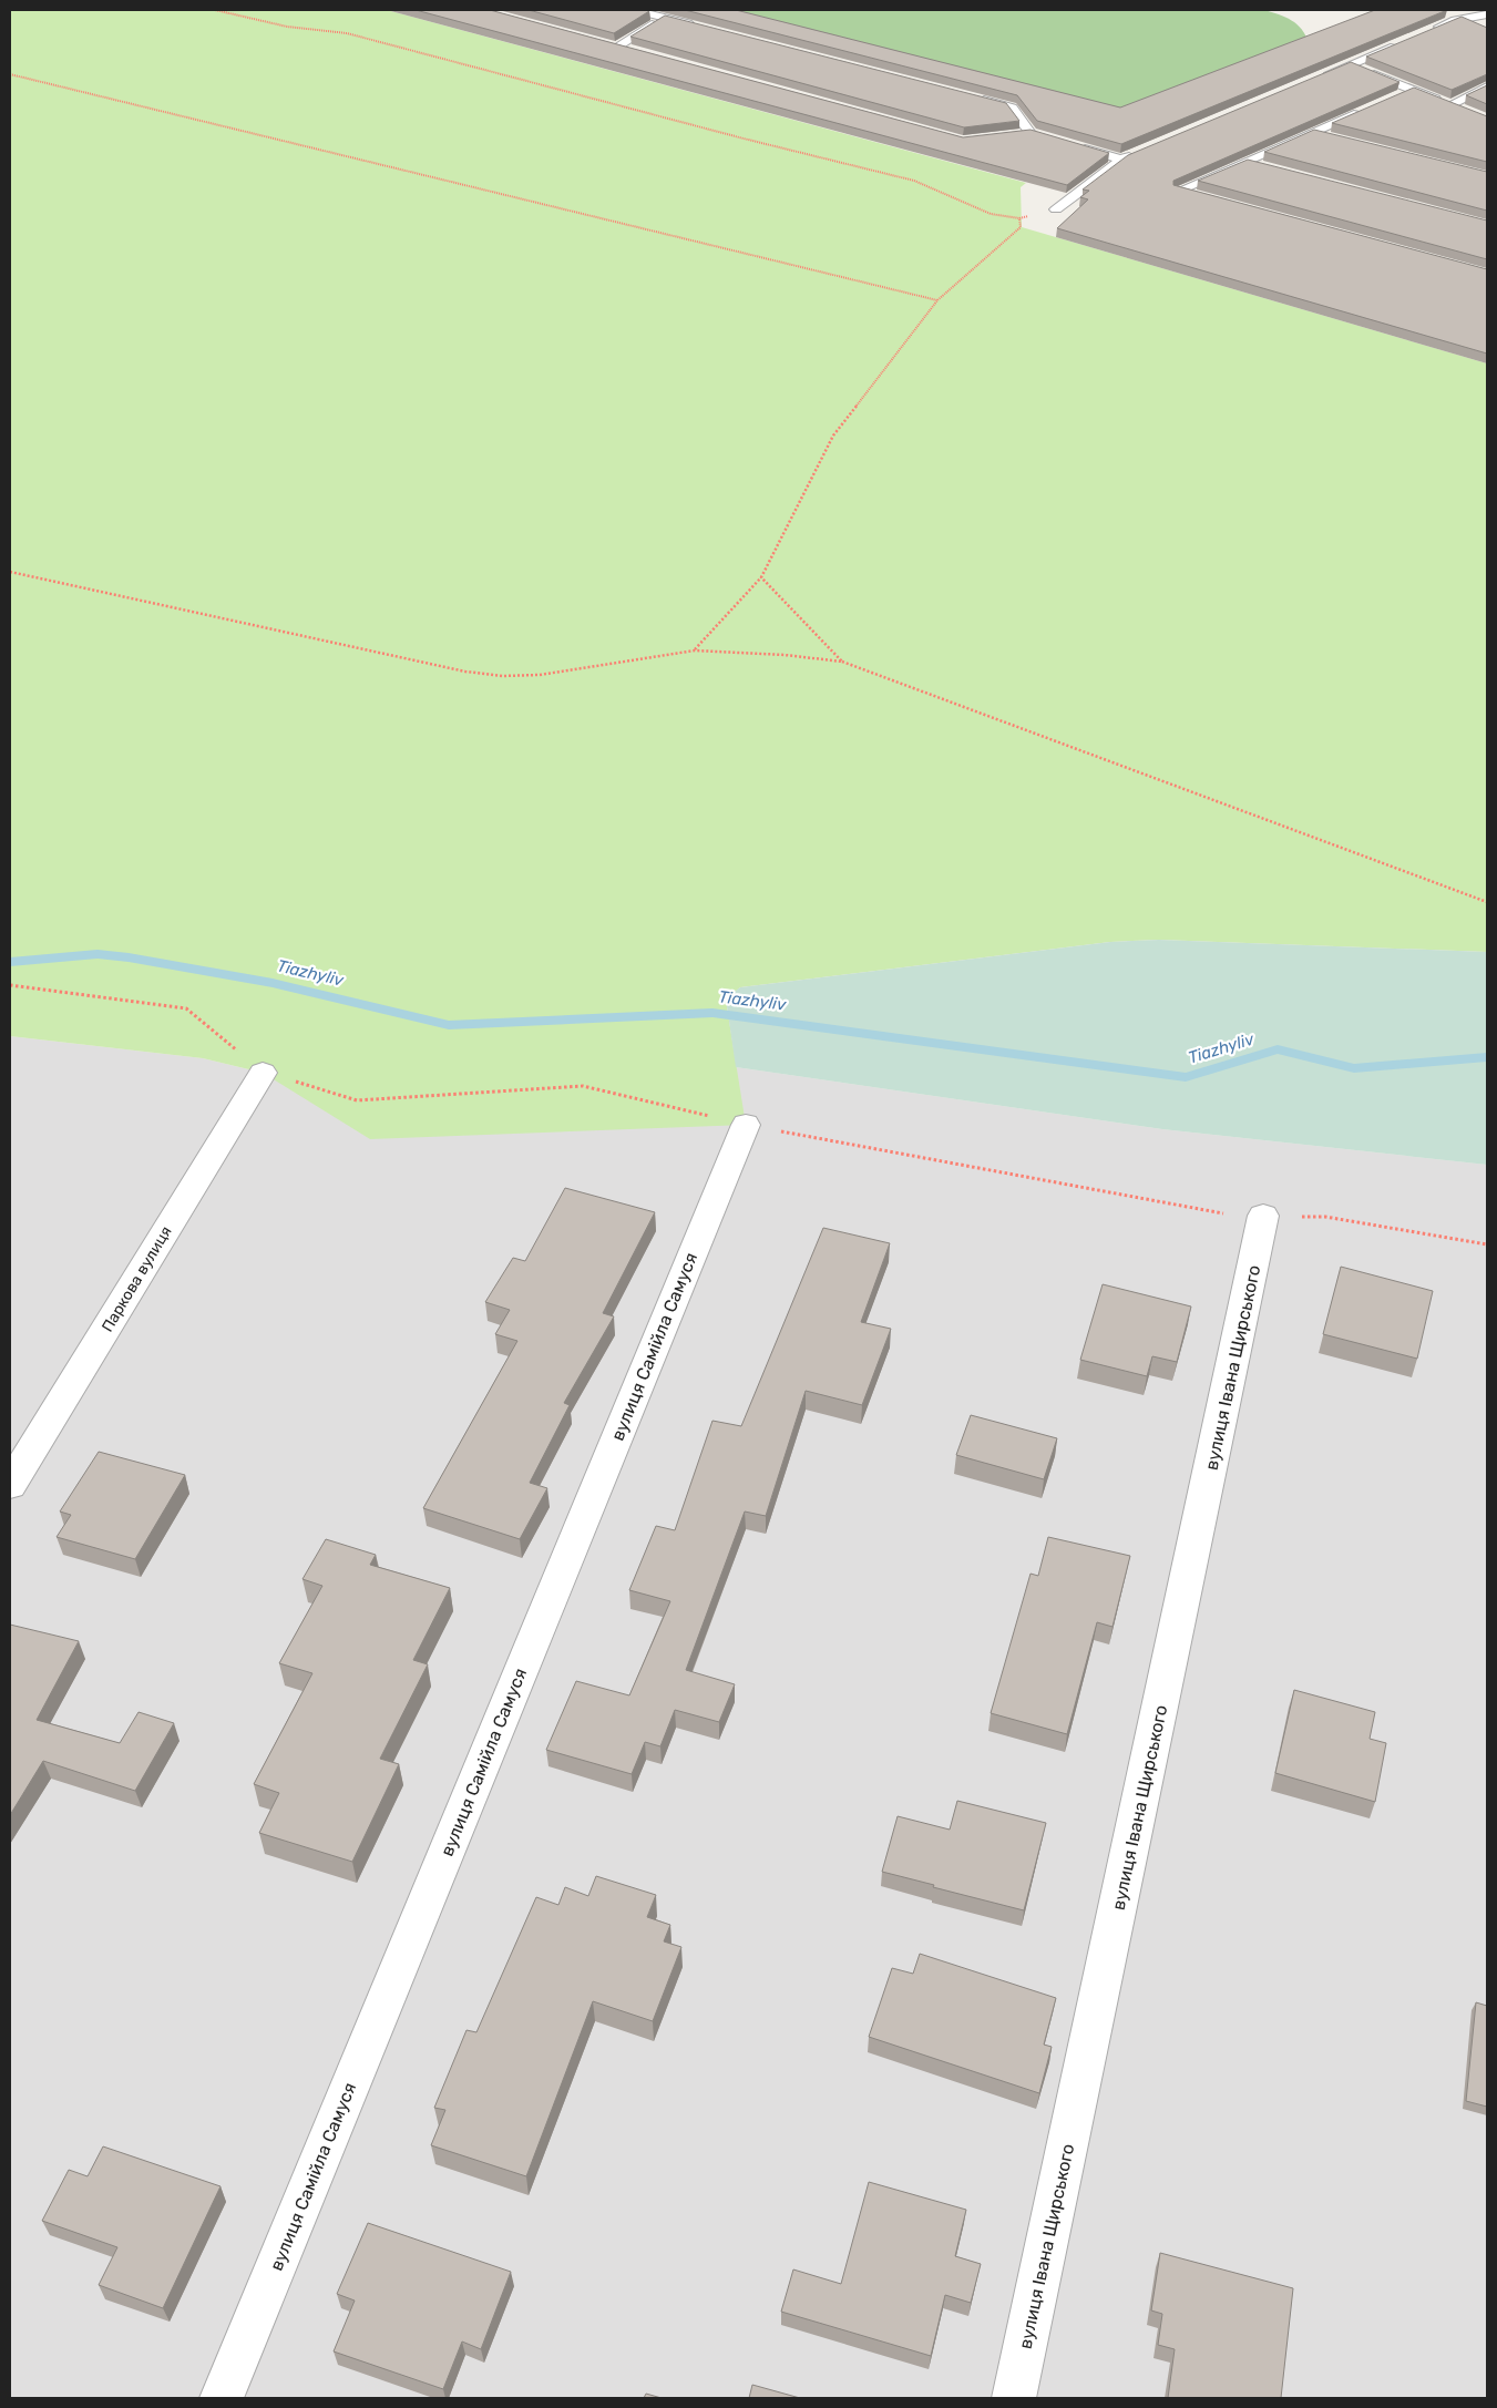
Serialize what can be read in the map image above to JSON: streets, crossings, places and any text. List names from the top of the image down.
{
  "streets": {
    "street": ["Паркова вулиця", "вулиця Самійла Самуся", "вулиця Івана Щирського"]
  },
  "water": ["Tiazhyliv"]
}
